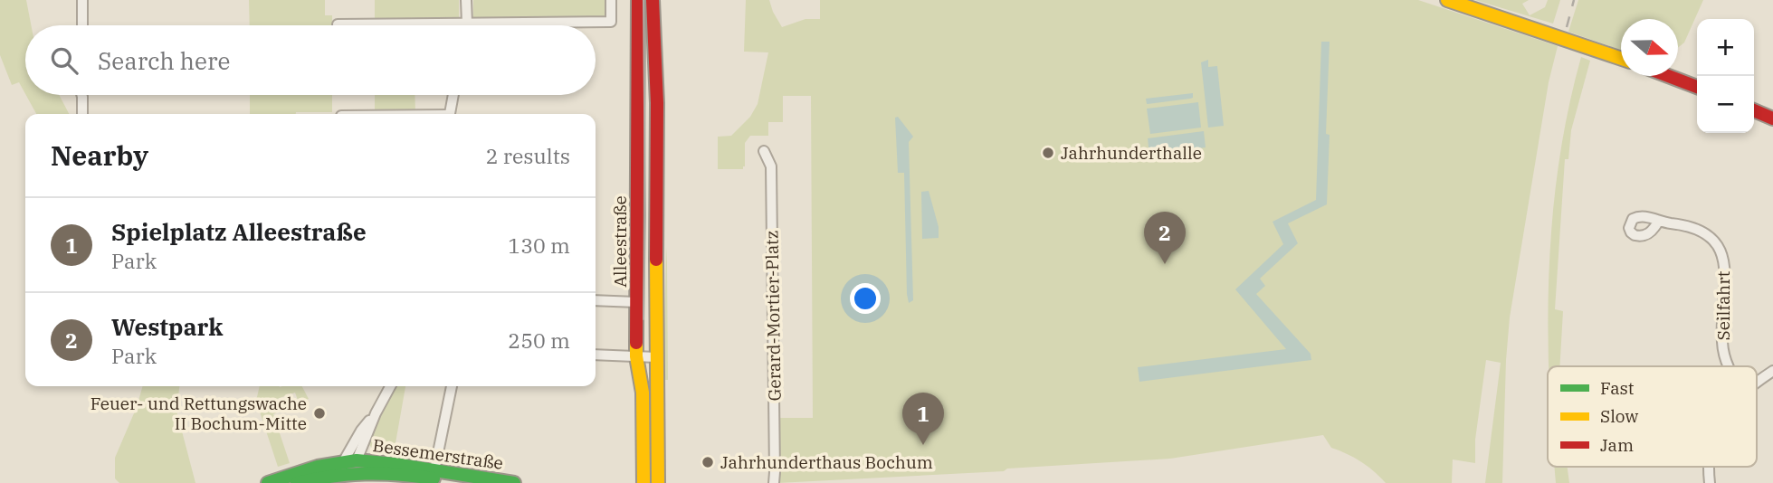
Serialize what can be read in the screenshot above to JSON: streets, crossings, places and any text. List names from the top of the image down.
{
  "streets": {
    "main road": ["Alleestraße", "Bessemerstraße"],
    "street": ["Seilfahrt", "Gerard-Mortier-Platz"]
  },
  "places": ["Jahrhunderthalle", "Feuer- und Rettungswache II Bochum-Mitte", "Jahrhunderthaus Bochum"],
  "legend": ["Fast", "Slow", "Jam"],
  "north": "right",
  "page": {
    "map_buttons": ["+", "−"],
    "search": "Search here",
    "heading": ["Nearby", "2 results"],
    "list": [
      {
        "mark": "1",
        "name": "Spielplatz Alleestraße",
        "note": "Park",
        "value": "130 m"
      },
      {
        "mark": "2",
        "name": "Westpark",
        "note": "Park",
        "value": "250 m"
      }
    ],
    "pins": ["2", "1"]
  }
}
